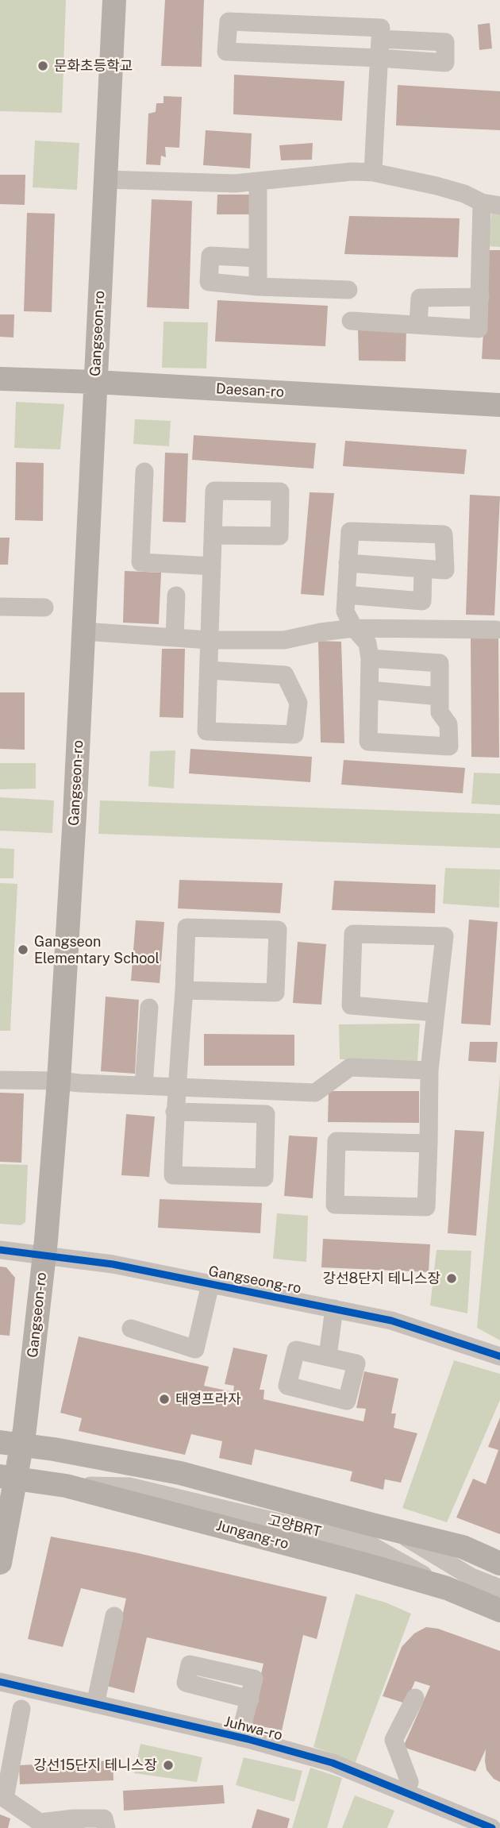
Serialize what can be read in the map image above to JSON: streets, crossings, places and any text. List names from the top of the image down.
{
  "streets": {
    "main road": ["Gangseon-ro", "Daesan-ro", "Jungang-ro"],
    "street": ["Gangseong-ro", "Juhwa-ro"]
  },
  "crossings": [
    ["Gangseon-ro", "Daesan-ro"],
    ["Gangseon-ro", "Gangseong-ro"],
    ["Gangseon-ro", "Jungang-ro"]
  ],
  "places": [
    "문화초등학교",
    "Gangseon Elementary School",
    "강선8단지 테니스장",
    "태영프라자",
    "강선15단지 테니스장"
  ]
}
